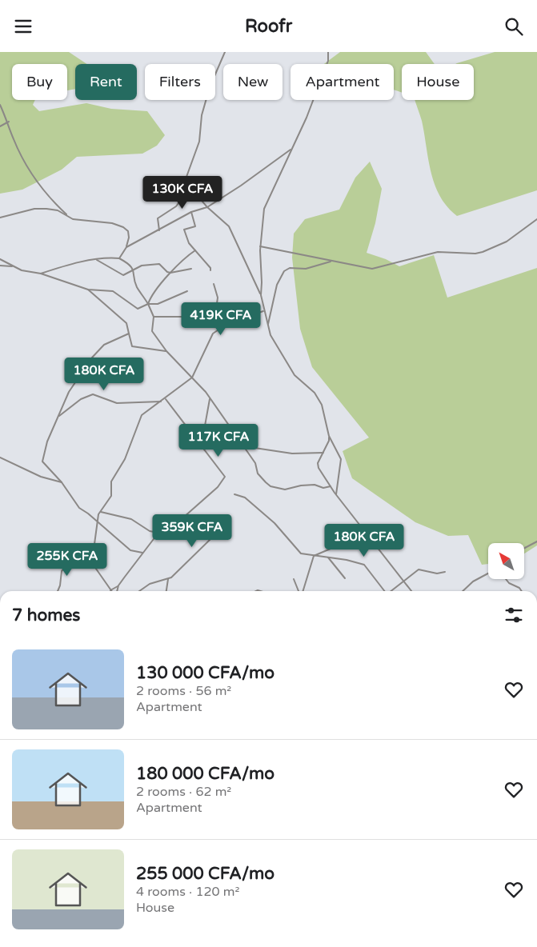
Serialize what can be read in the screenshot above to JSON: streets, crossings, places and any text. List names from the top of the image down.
{
  "north": "top left",
  "page": {
    "header": "Roofr",
    "chip": [
      "Buy",
      "Rent",
      "Filters",
      "New",
      "Apartment",
      "House"
    ],
    "price": [
      "130K CFA",
      "419K CFA",
      "180K CFA",
      "117K CFA",
      "359K CFA",
      "180K CFA",
      "255K CFA"
    ],
    "heading": "7 homes",
    "list": [
      {
        "name": "130 000 CFA/mo",
        "note": "2 rooms · 56 m² · Apartment"
      },
      {
        "name": "180 000 CFA/mo",
        "note": "2 rooms · 62 m² · Apartment"
      },
      {
        "name": "255 000 CFA/mo",
        "note": "4 rooms · 120 m² · House"
      }
    ]
  }
}
